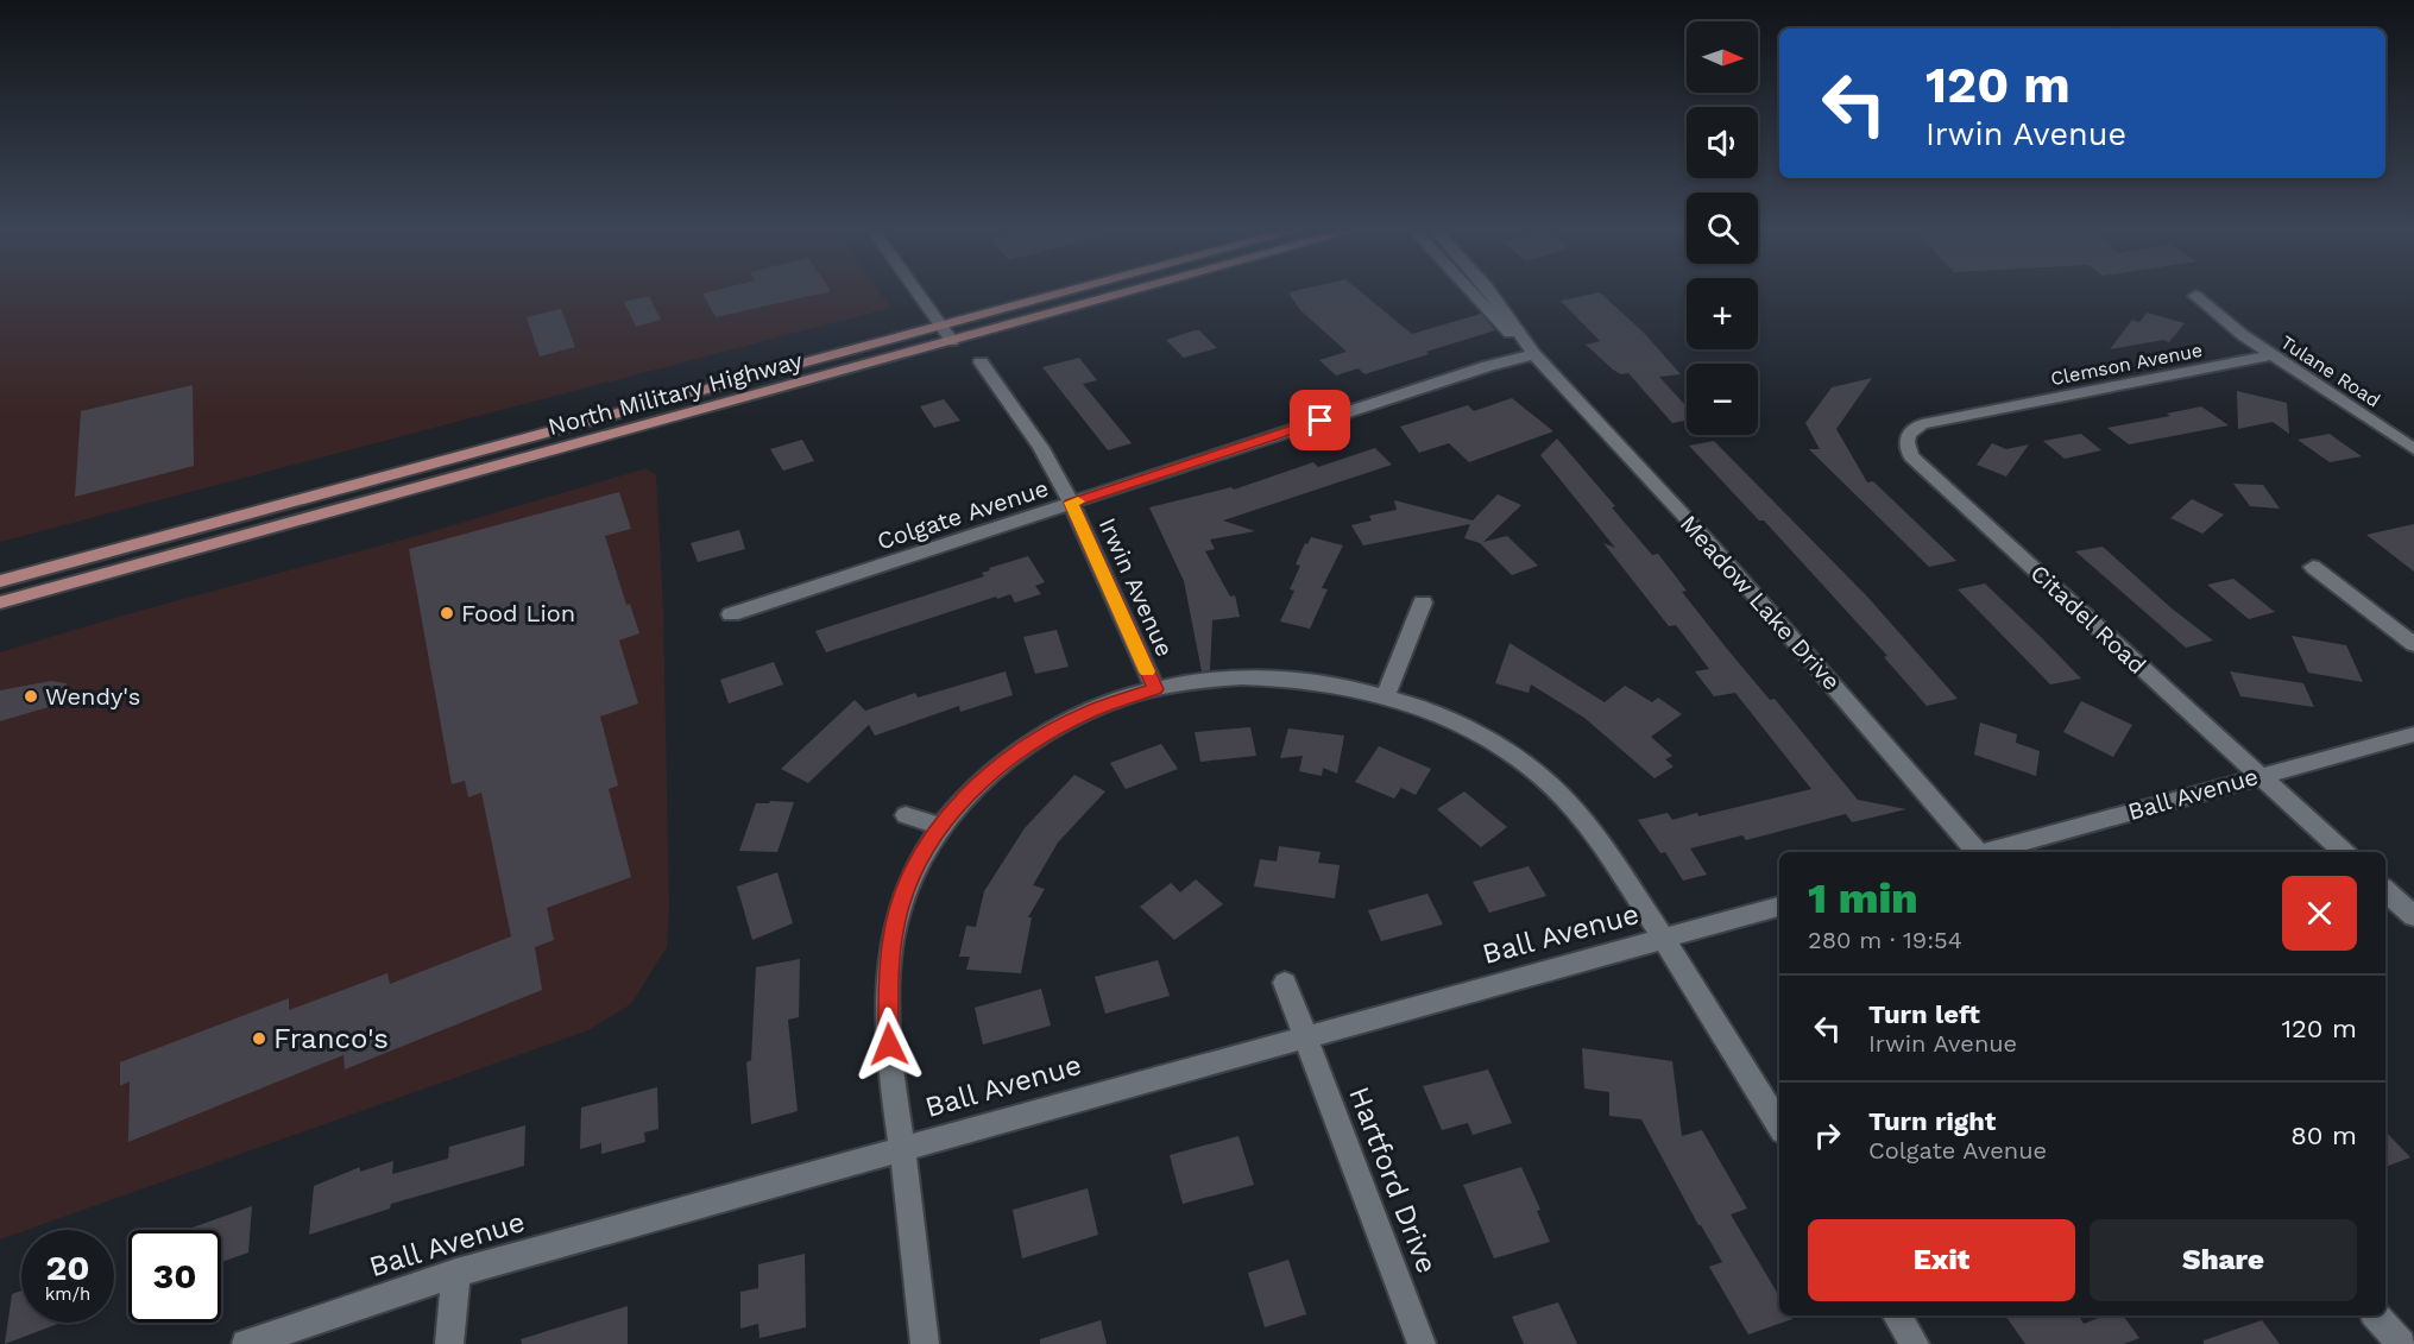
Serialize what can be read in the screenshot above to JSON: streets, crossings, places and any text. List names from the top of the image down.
{
  "streets": {
    "main road": ["North Military Highway"],
    "street": [
      "Clemson Avenue",
      "Tulane Road",
      "Colgate Avenue",
      "Irwin Avenue",
      "Meadow Lake Drive",
      "Citadel Road",
      "Ball Avenue",
      "Hartford Drive"
    ]
  },
  "crossings": [
    ["Clemson Avenue", "Tulane Road"],
    ["Clemson Avenue", "Citadel Road"],
    ["Colgate Avenue", "Irwin Avenue"],
    ["Colgate Avenue", "Meadow Lake Drive"],
    ["Citadel Road", "Ball Avenue"],
    ["Ball Avenue", "Hartford Drive"]
  ],
  "places": ["Food Lion", "Wendy's", "Franco's"],
  "north": "right",
  "page": {
    "map_buttons": ["+", "−"],
    "turn": ["120 m", "Irwin Avenue"],
    "heading": ["1 min", "280 m · 19:54"],
    "list": [
      {
        "name": "Turn left",
        "note": "Irwin Avenue",
        "value": "120 m"
      },
      {
        "name": "Turn right",
        "note": "Colgate Avenue",
        "value": "80 m"
      }
    ],
    "buttons": ["Exit", "Share"],
    "speed": "20 km/h",
    "limit": "30"
  }
}
